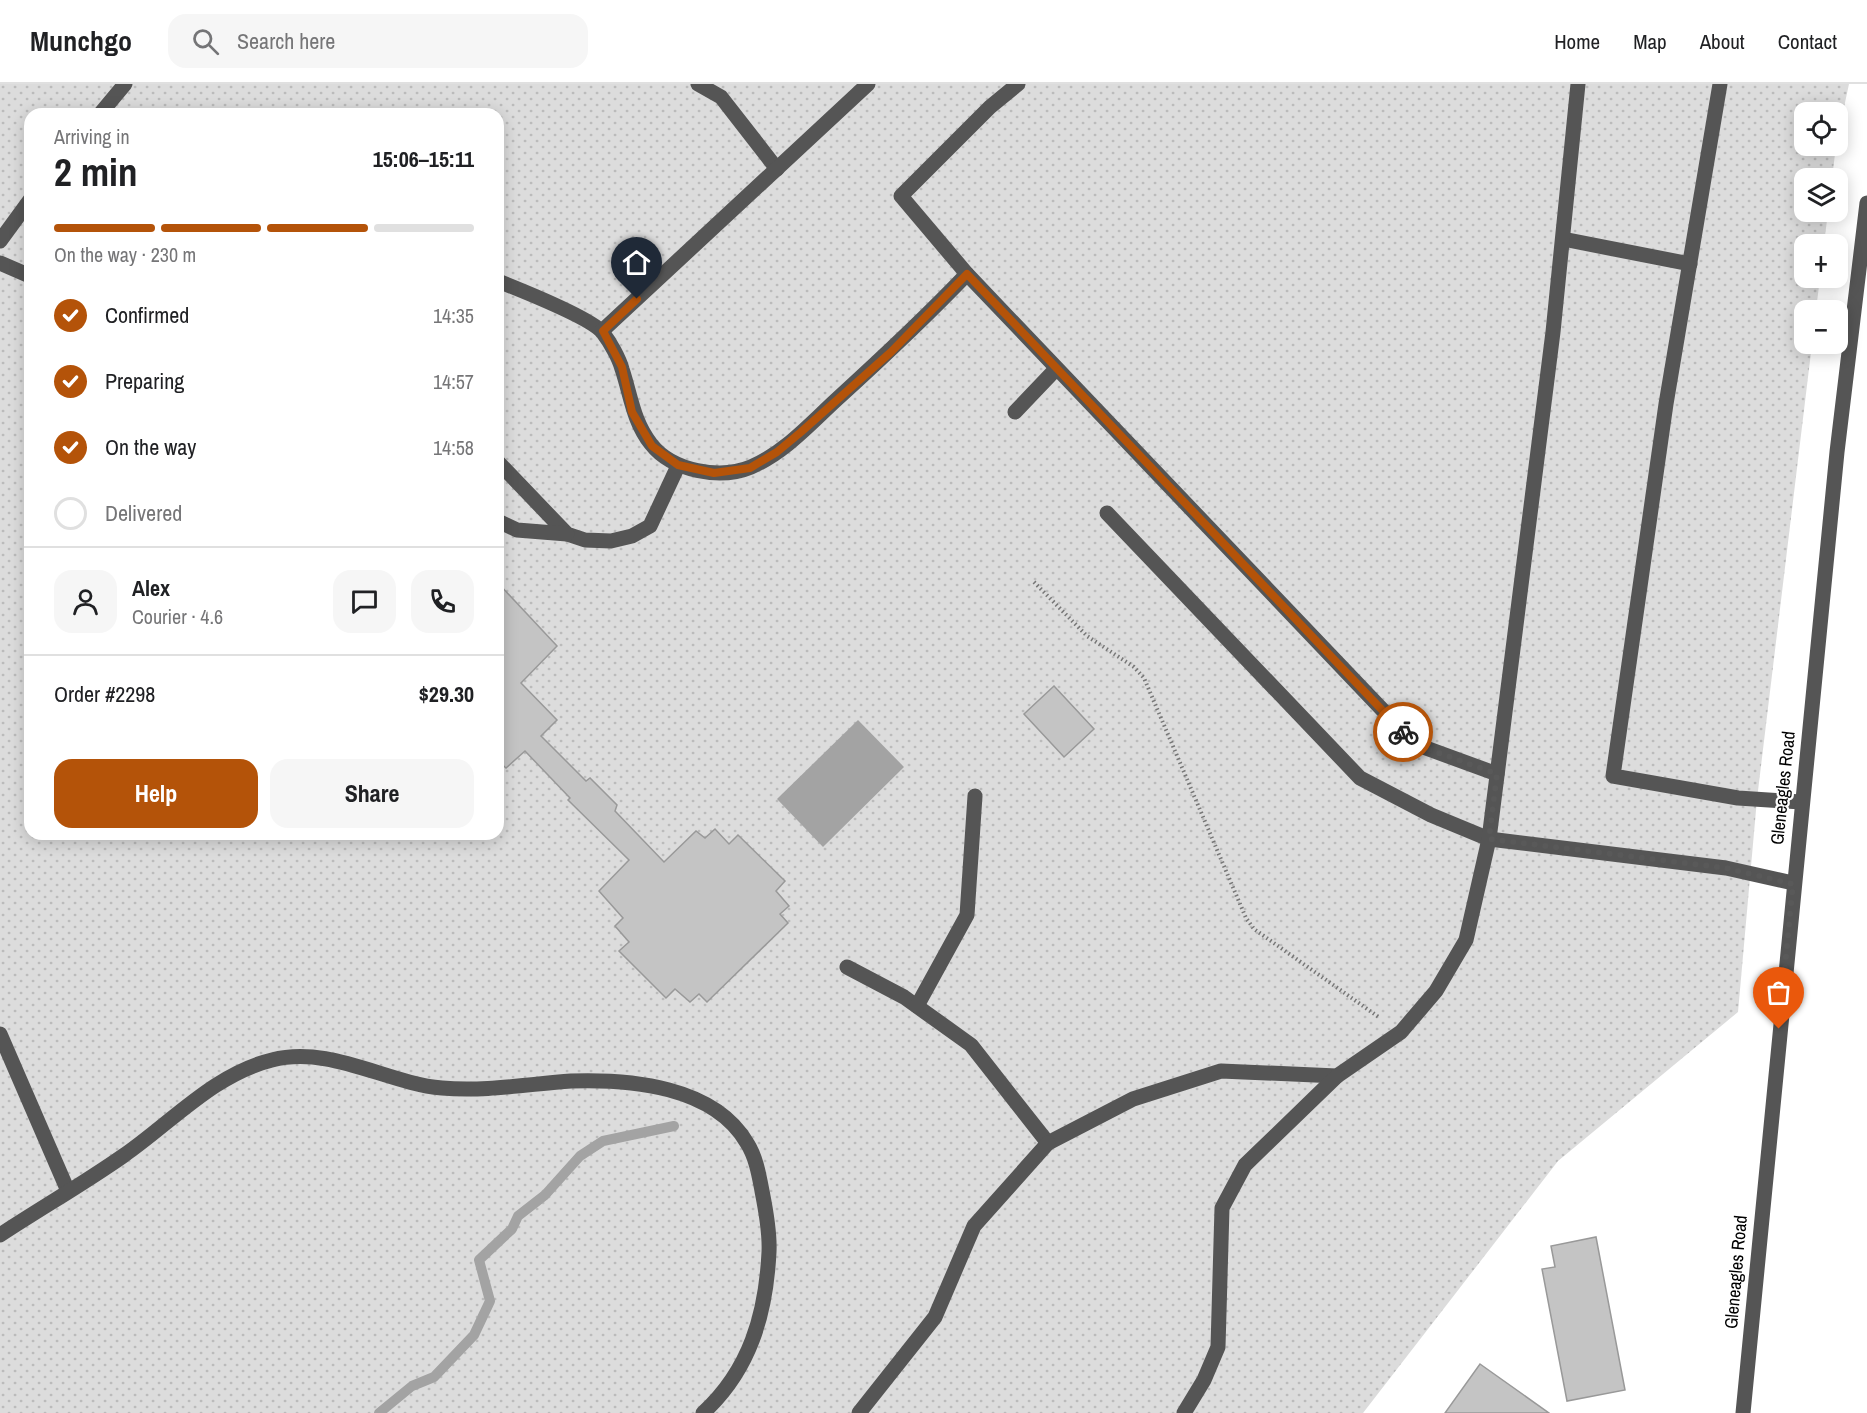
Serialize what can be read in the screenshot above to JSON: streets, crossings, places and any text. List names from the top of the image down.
{
  "streets": {
    "street": ["Gleneagles Road"]
  },
  "page": {
    "header": "Munchgo",
    "search": "Search here",
    "nav": [
      "Home",
      "Map",
      "About",
      "Contact"
    ],
    "map_buttons": ["+", "−"],
    "heading": ["2 min", "Arriving in", "15:06–15:11"],
    "panel": [
      "Alex",
      "Courier · 4.6",
      "Order #2298",
      "$29.30"
    ],
    "bar": "On the way · 230 m",
    "list": [
      ["Confirmed", "14:35"],
      ["Preparing", "14:57"],
      ["On the way", "14:58"],
      "Delivered"
    ],
    "buttons": ["Help", "Share"]
  }
}
